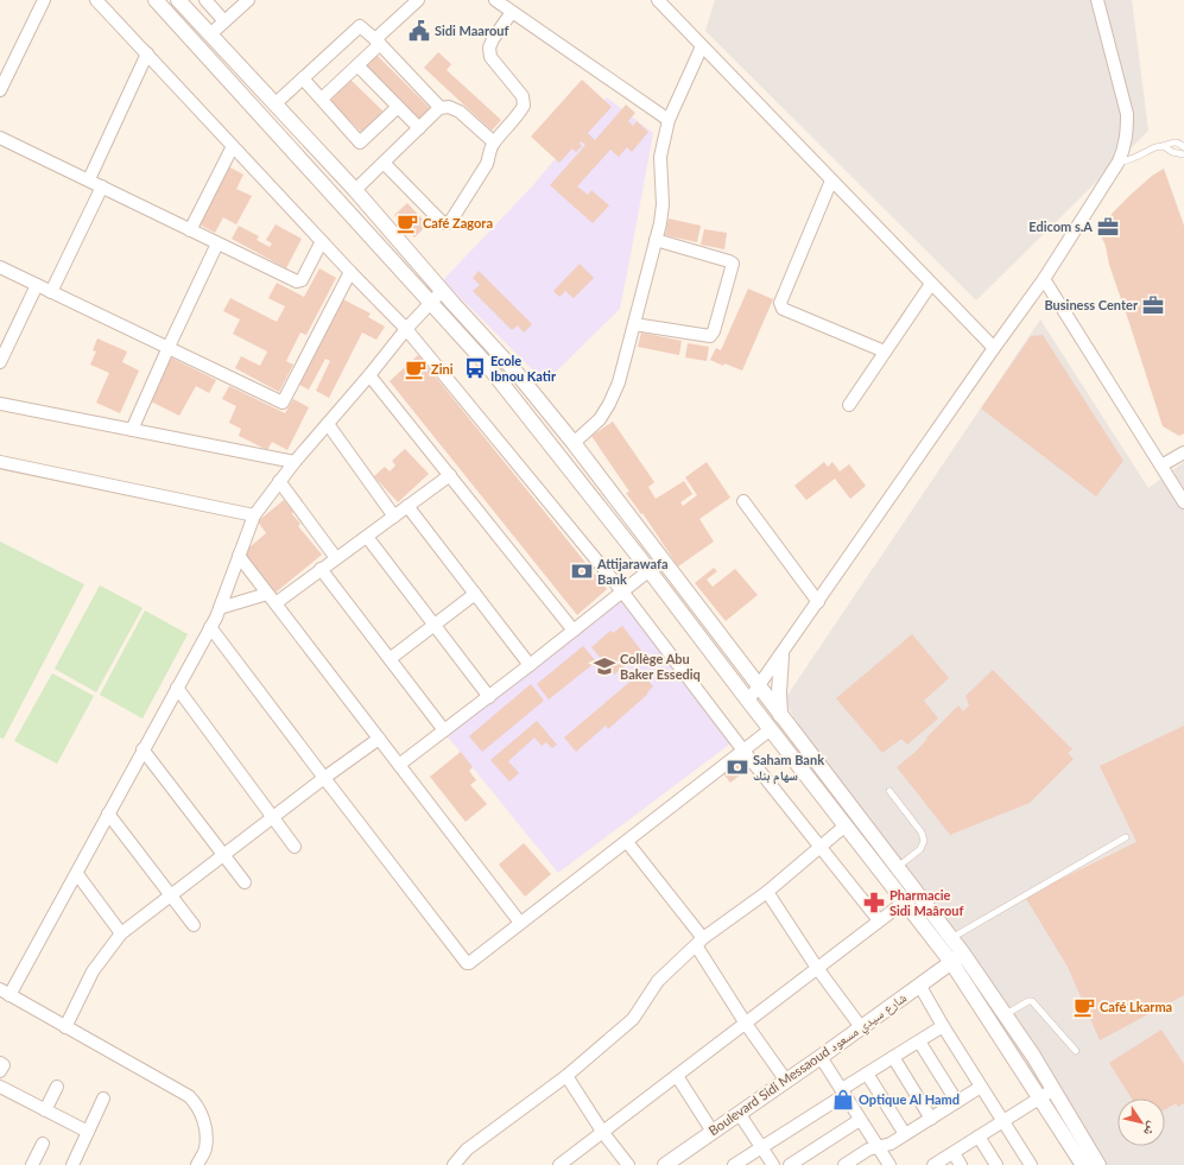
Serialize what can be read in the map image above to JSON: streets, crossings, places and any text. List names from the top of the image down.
{
  "streets": {
    "street": ["Boulevard Sidi Messaoud شارع سيدي مسعود"]
  },
  "places": {
    "public building": ["Sidi Maarouf"],
    "cafe": ["Café Zagora", "Zini", "Café Lkarma"],
    "office": ["Edicom s.A", "Business Center"],
    "bus stop": ["Ecole Ibnou Katir"],
    "bank": ["Attijarawafa Bank", "Saham Bank سهام بنك"],
    "school or university": ["Collège Abu Baker Essediq"],
    "pharmacy": ["Pharmacie Sidi Maârouf"],
    "shop": ["Optique Al Hamd"]
  },
  "north": "bottom right"
}
